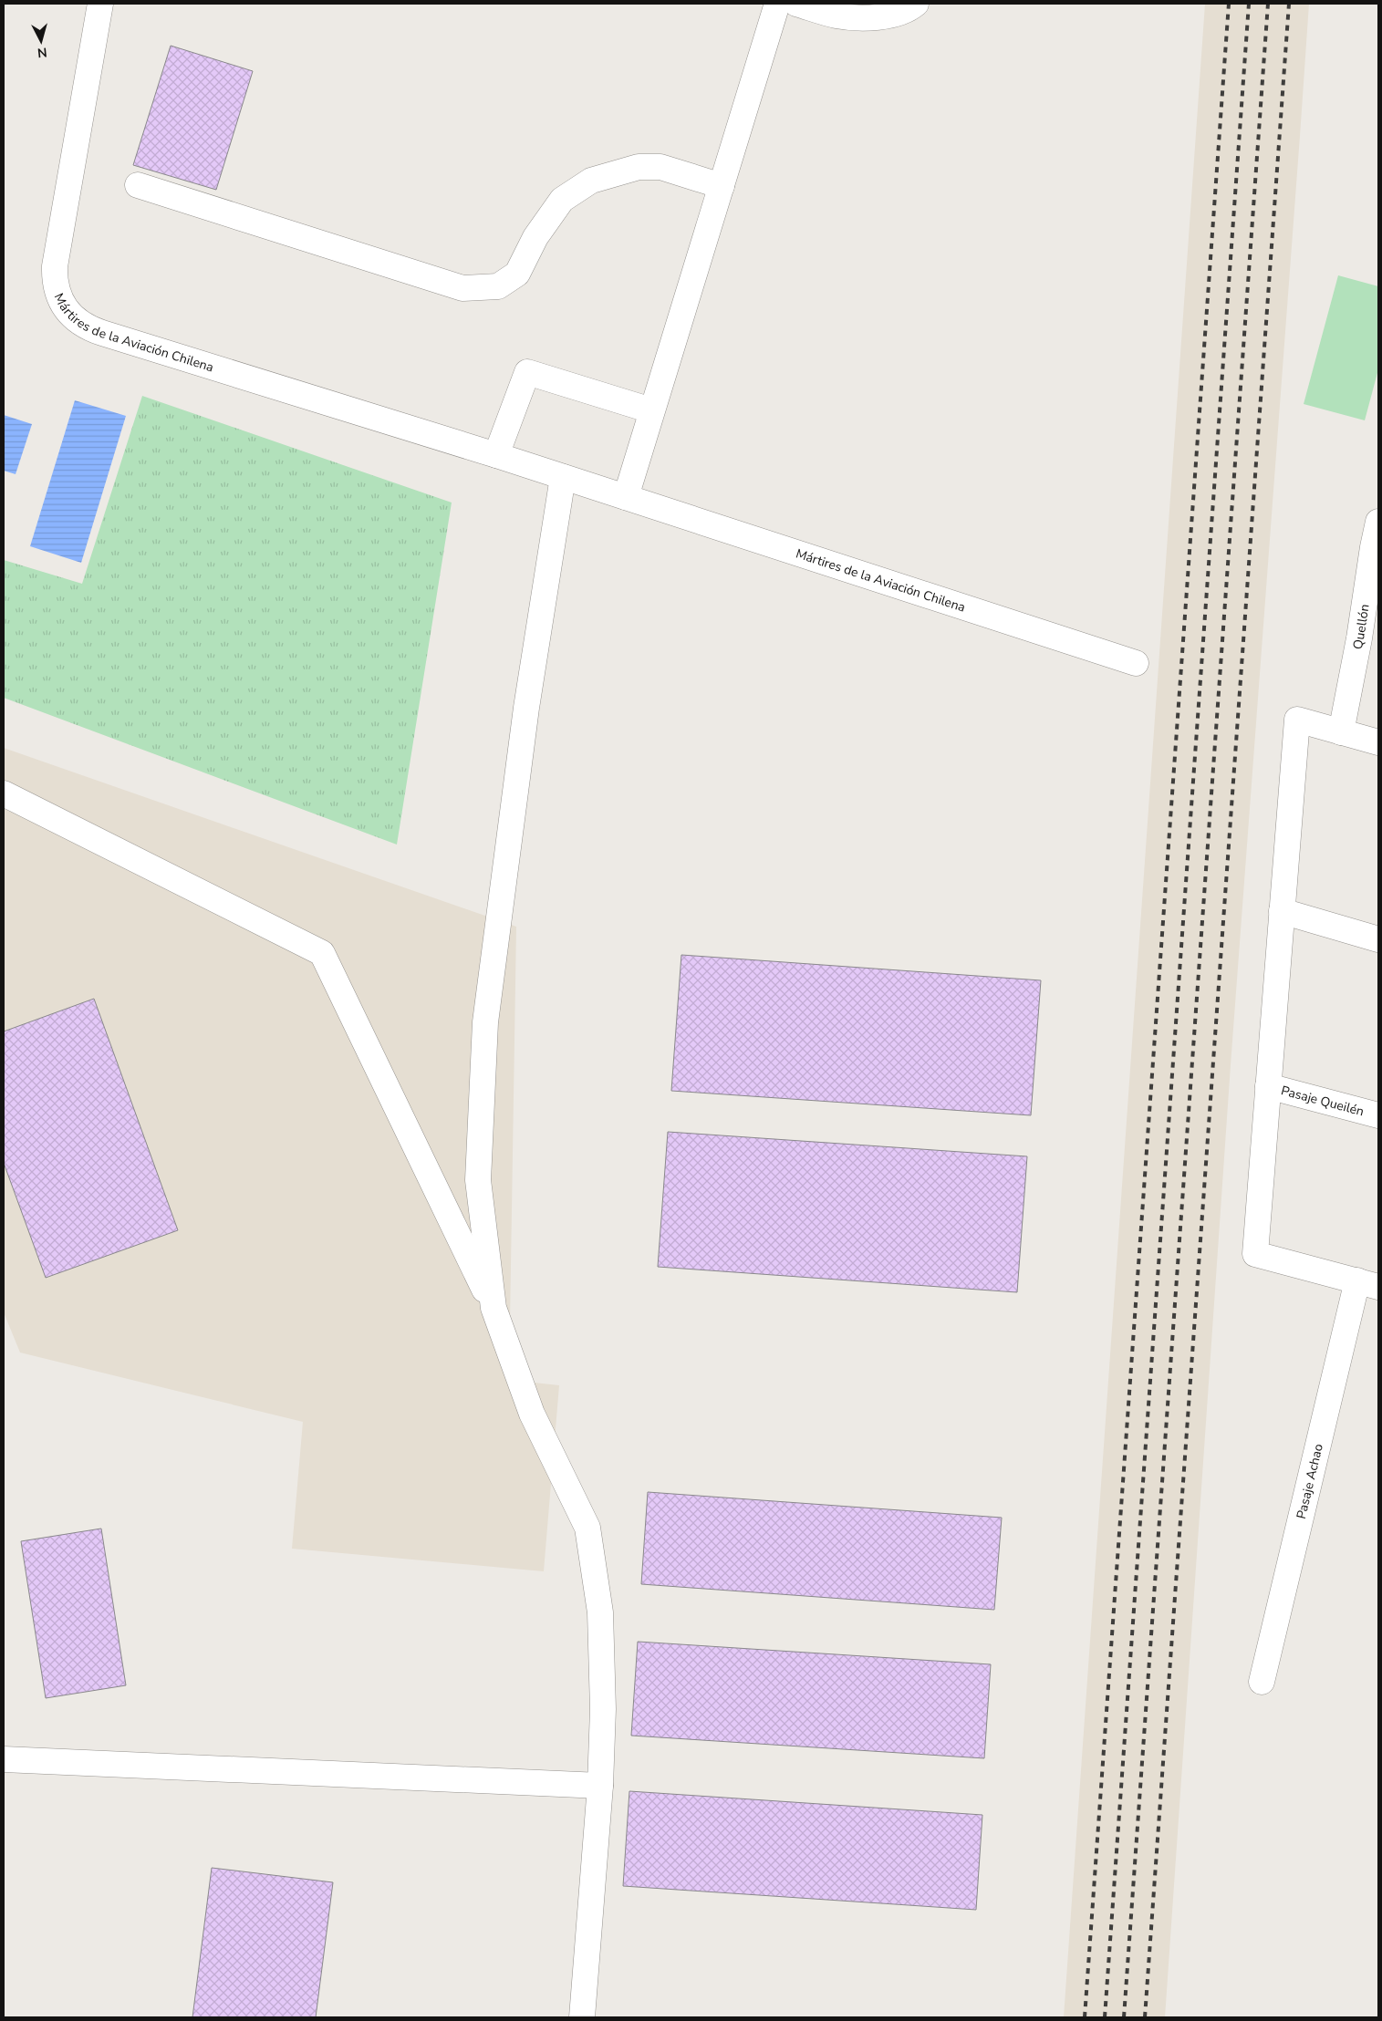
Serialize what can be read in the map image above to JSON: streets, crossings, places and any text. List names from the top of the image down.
{
  "streets": {
    "street": [
      "Mártires de la Aviación Chilena",
      "Quellón",
      "Pasaje Queilén",
      "Pasaje Achao"
    ]
  },
  "crossings": [
    ["Pasaje Queilén", "Pasaje Achao"]
  ],
  "north": "bottom"
}
